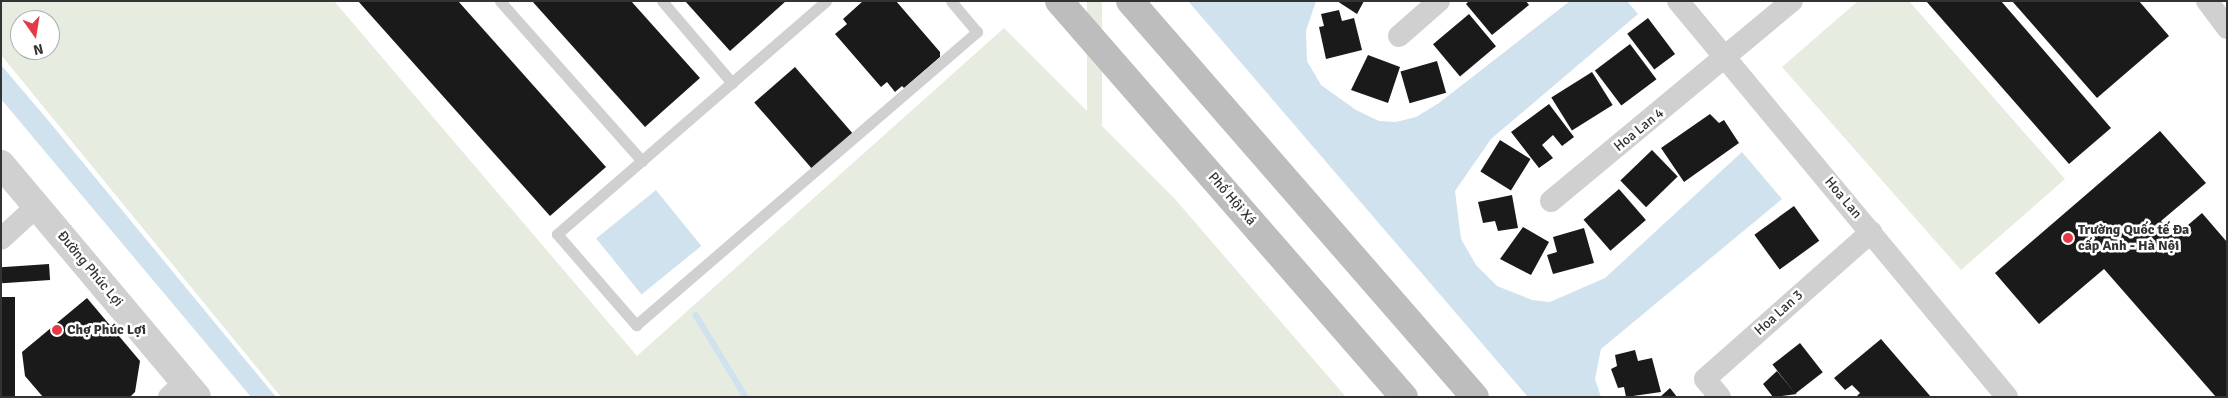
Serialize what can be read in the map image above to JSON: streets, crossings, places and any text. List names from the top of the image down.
{
  "streets": {
    "main road": ["Phố Hội Xá"],
    "street": [
      "Hoa Lan 4",
      "Hoa Lan",
      "Đường Phúc Lợi",
      "Hoa Lan 3"
    ]
  },
  "crossings": [
    ["Hoa Lan 4", "Hoa Lan"],
    ["Hoa Lan", "Hoa Lan 3"]
  ],
  "places": ["Trường Quốc tế Đa cấp Anh - Hà Nội", "Chợ Phúc Lợi"],
  "north": "bottom"
}
